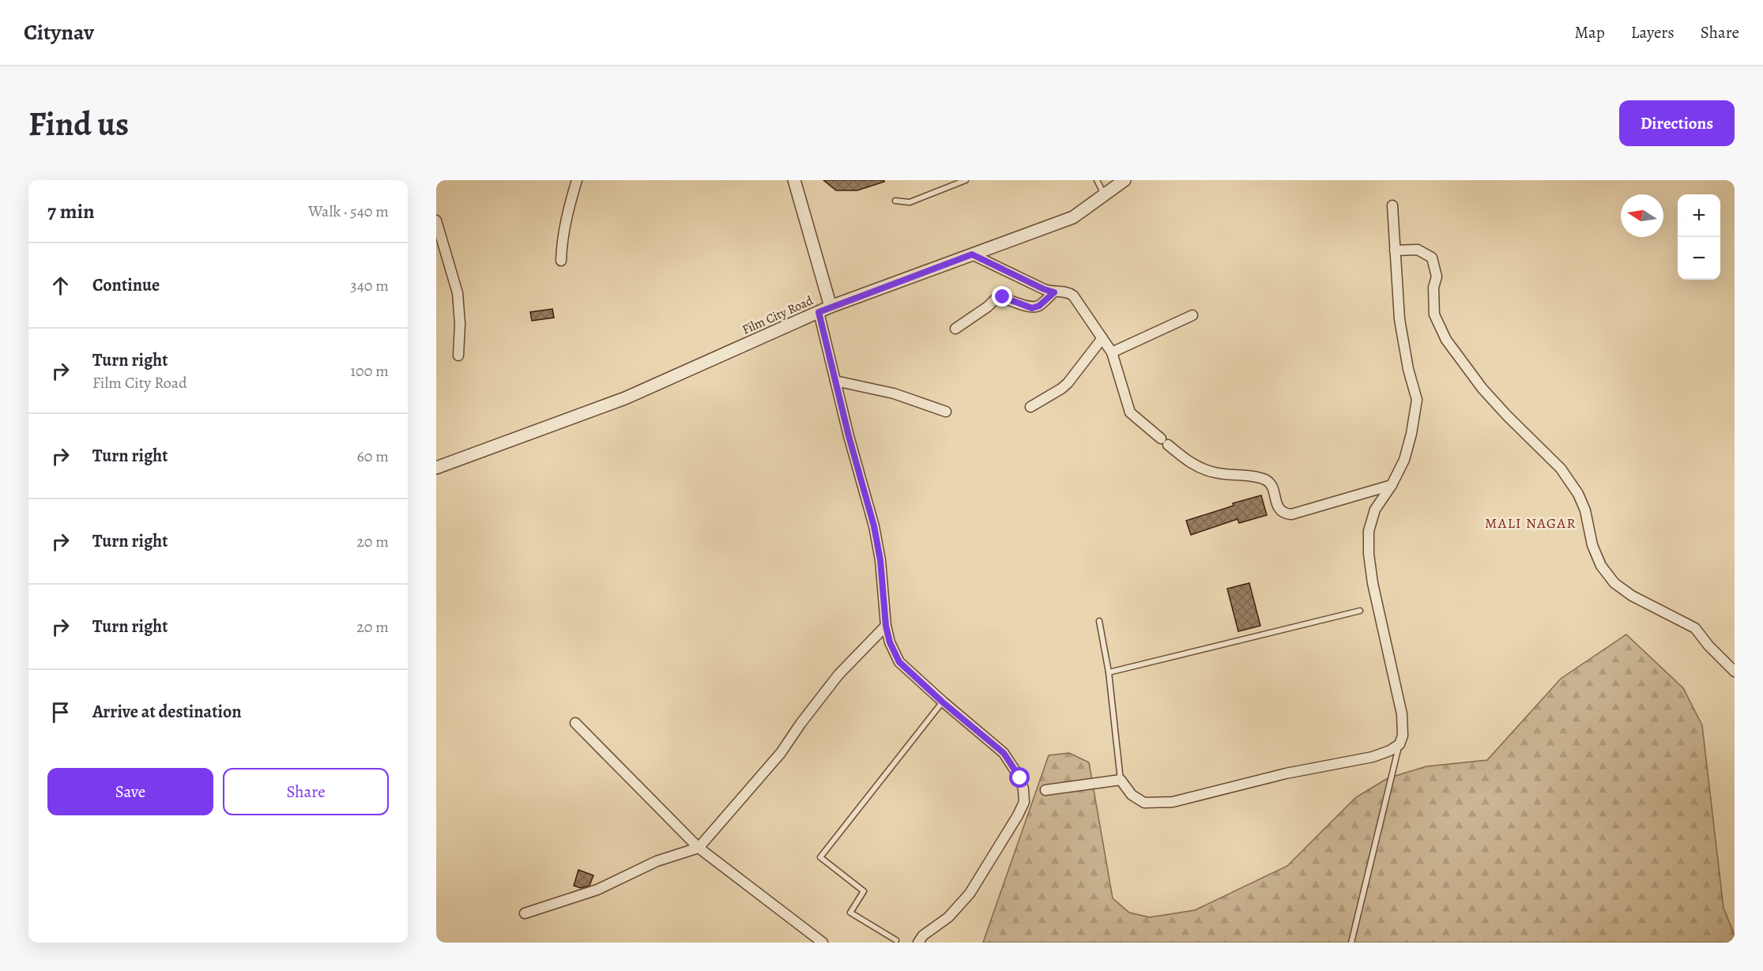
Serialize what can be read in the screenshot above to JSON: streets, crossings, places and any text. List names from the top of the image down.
{
  "streets": {
    "street": ["Film City Road"]
  },
  "districts": ["MALI NAGAR"],
  "north": "left",
  "page": {
    "header": "Citynav",
    "nav": ["Map", "Layers", "Share"],
    "buttons": [
      "Directions",
      ["Save", "Share"]
    ],
    "title": "Find us",
    "heading": ["7 min", "Walk · 540 m"],
    "map_buttons": ["+", "−"],
    "list": [
      ["Continue", "340 m"],
      ["Turn right", "Film City Road", "100 m"],
      ["Turn right", "60 m"],
      ["Turn right", "20 m"],
      ["Turn right", "20 m"],
      "Arrive at destination"
    ]
  }
}
